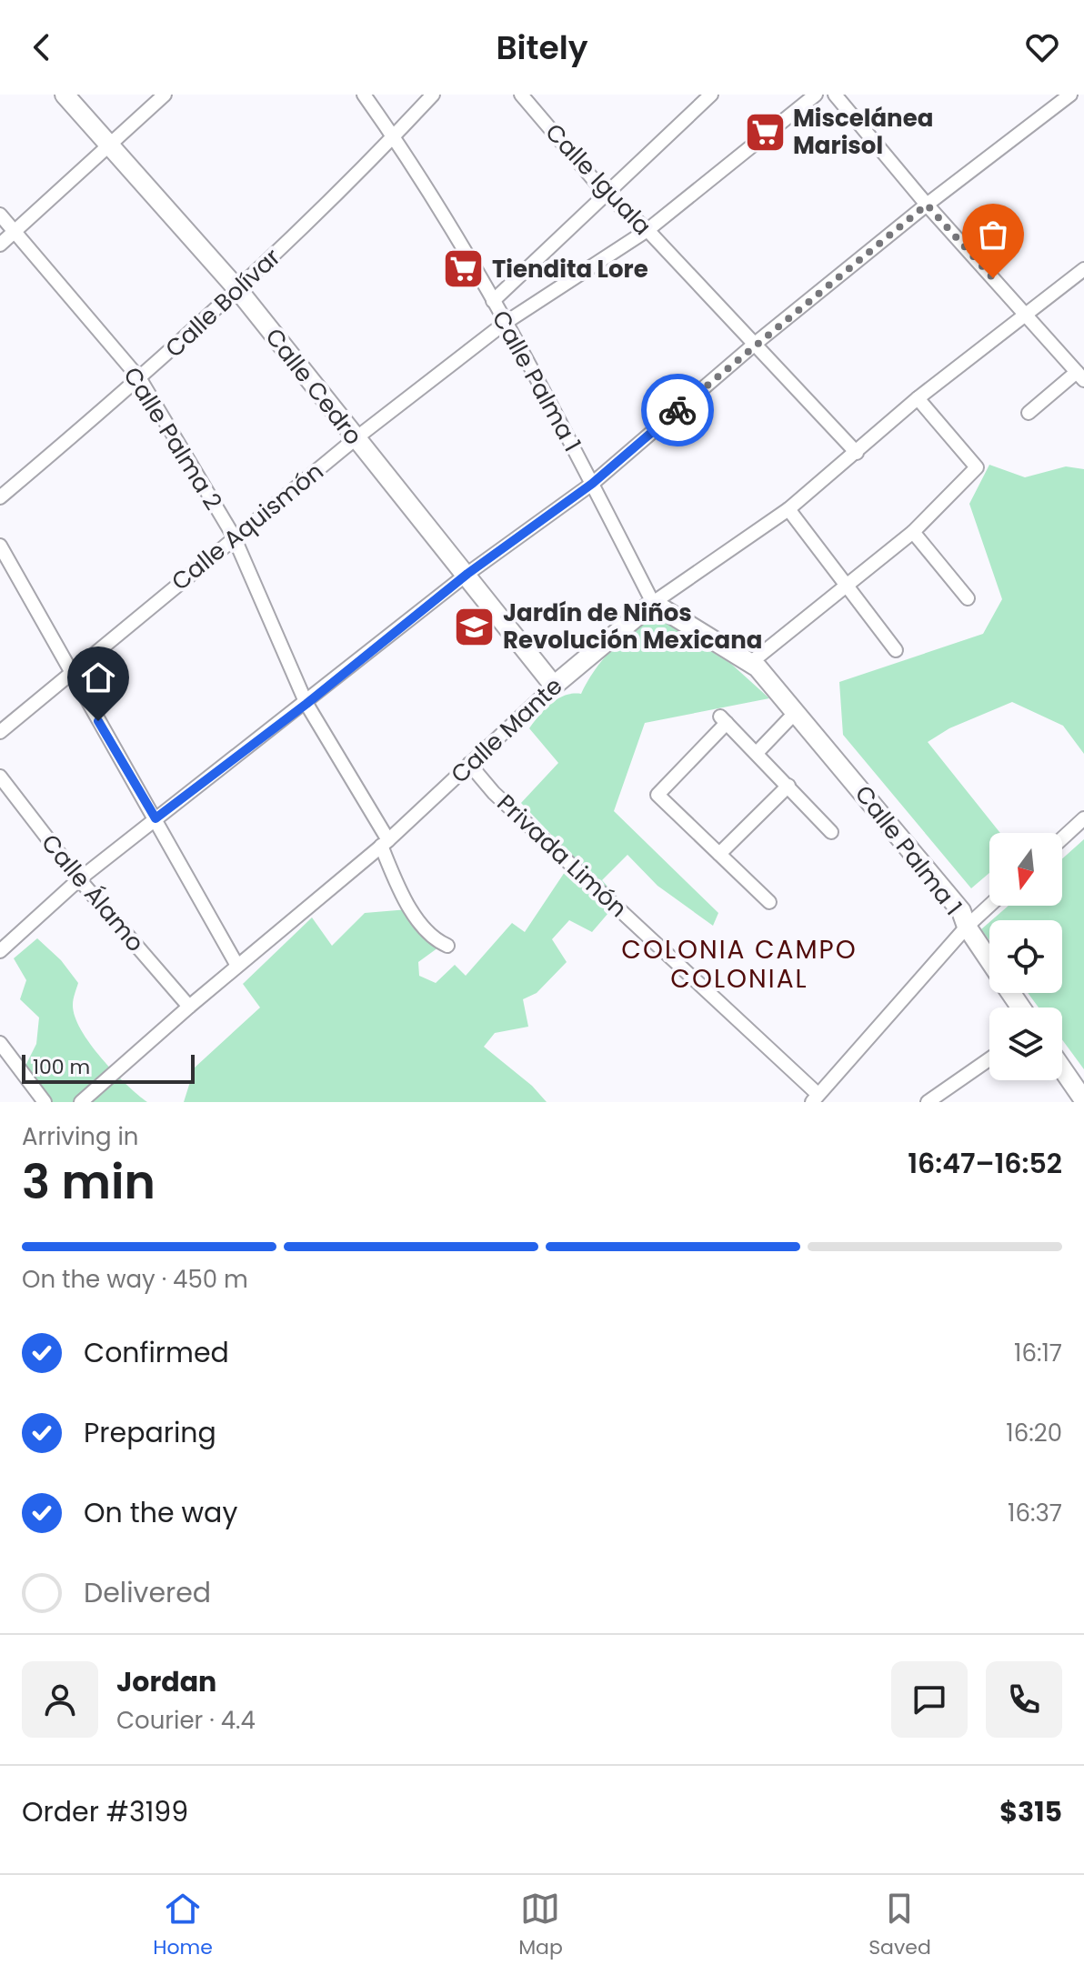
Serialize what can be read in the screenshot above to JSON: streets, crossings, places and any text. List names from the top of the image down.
{
  "streets": {
    "street": [
      "Calle Iguala",
      "Calle Bolívar",
      "Calle Palma 1",
      "Calle Cedro",
      "Calle Palma 2",
      "Calle Aquismón",
      "Calle Mante",
      "Privada Limón",
      "Calle Álamo"
    ]
  },
  "crossings": [
    ["Calle Iguala", "Calle Aquismón"],
    ["Calle Iguala", "Calle Mante"],
    ["Calle Bolívar", "Calle Palma 1"],
    ["Calle Bolívar", "Calle Cedro"],
    ["Calle Bolívar", "Calle Palma 2"],
    ["Calle Palma 1", "Calle Aquismón"],
    ["Calle Palma 1", "Calle Mante"],
    ["Calle Cedro", "Calle Aquismón"],
    ["Calle Cedro", "Calle Mante"],
    ["Calle Palma 2", "Calle Aquismón"],
    ["Calle Palma 2", "Calle Mante"],
    ["Calle Mante", "Privada Limón"],
    ["Calle Mante", "Calle Álamo"]
  ],
  "districts": ["COLONIA CAMPO COLONIAL"],
  "places": {
    "supermarket": ["Miscelánea Marisol", "Tiendita Lore"],
    "school or university": ["Jardín de Niños Revolución Mexicana"]
  },
  "scale_bar": "100 m",
  "north": "bottom",
  "page": {
    "header": "Bitely",
    "scale": "100 m",
    "heading": ["3 min", "Arriving in", "16:47–16:52"],
    "panel": [
      "Jordan",
      "Courier · 4.4",
      "Order #3199",
      "$315"
    ],
    "bar": "On the way · 450 m",
    "list": [
      ["Confirmed", "16:17"],
      ["Preparing", "16:20"],
      ["On the way", "16:37"],
      "Delivered"
    ],
    "tabs": ["Home", "Map", "Saved"]
  }
}
